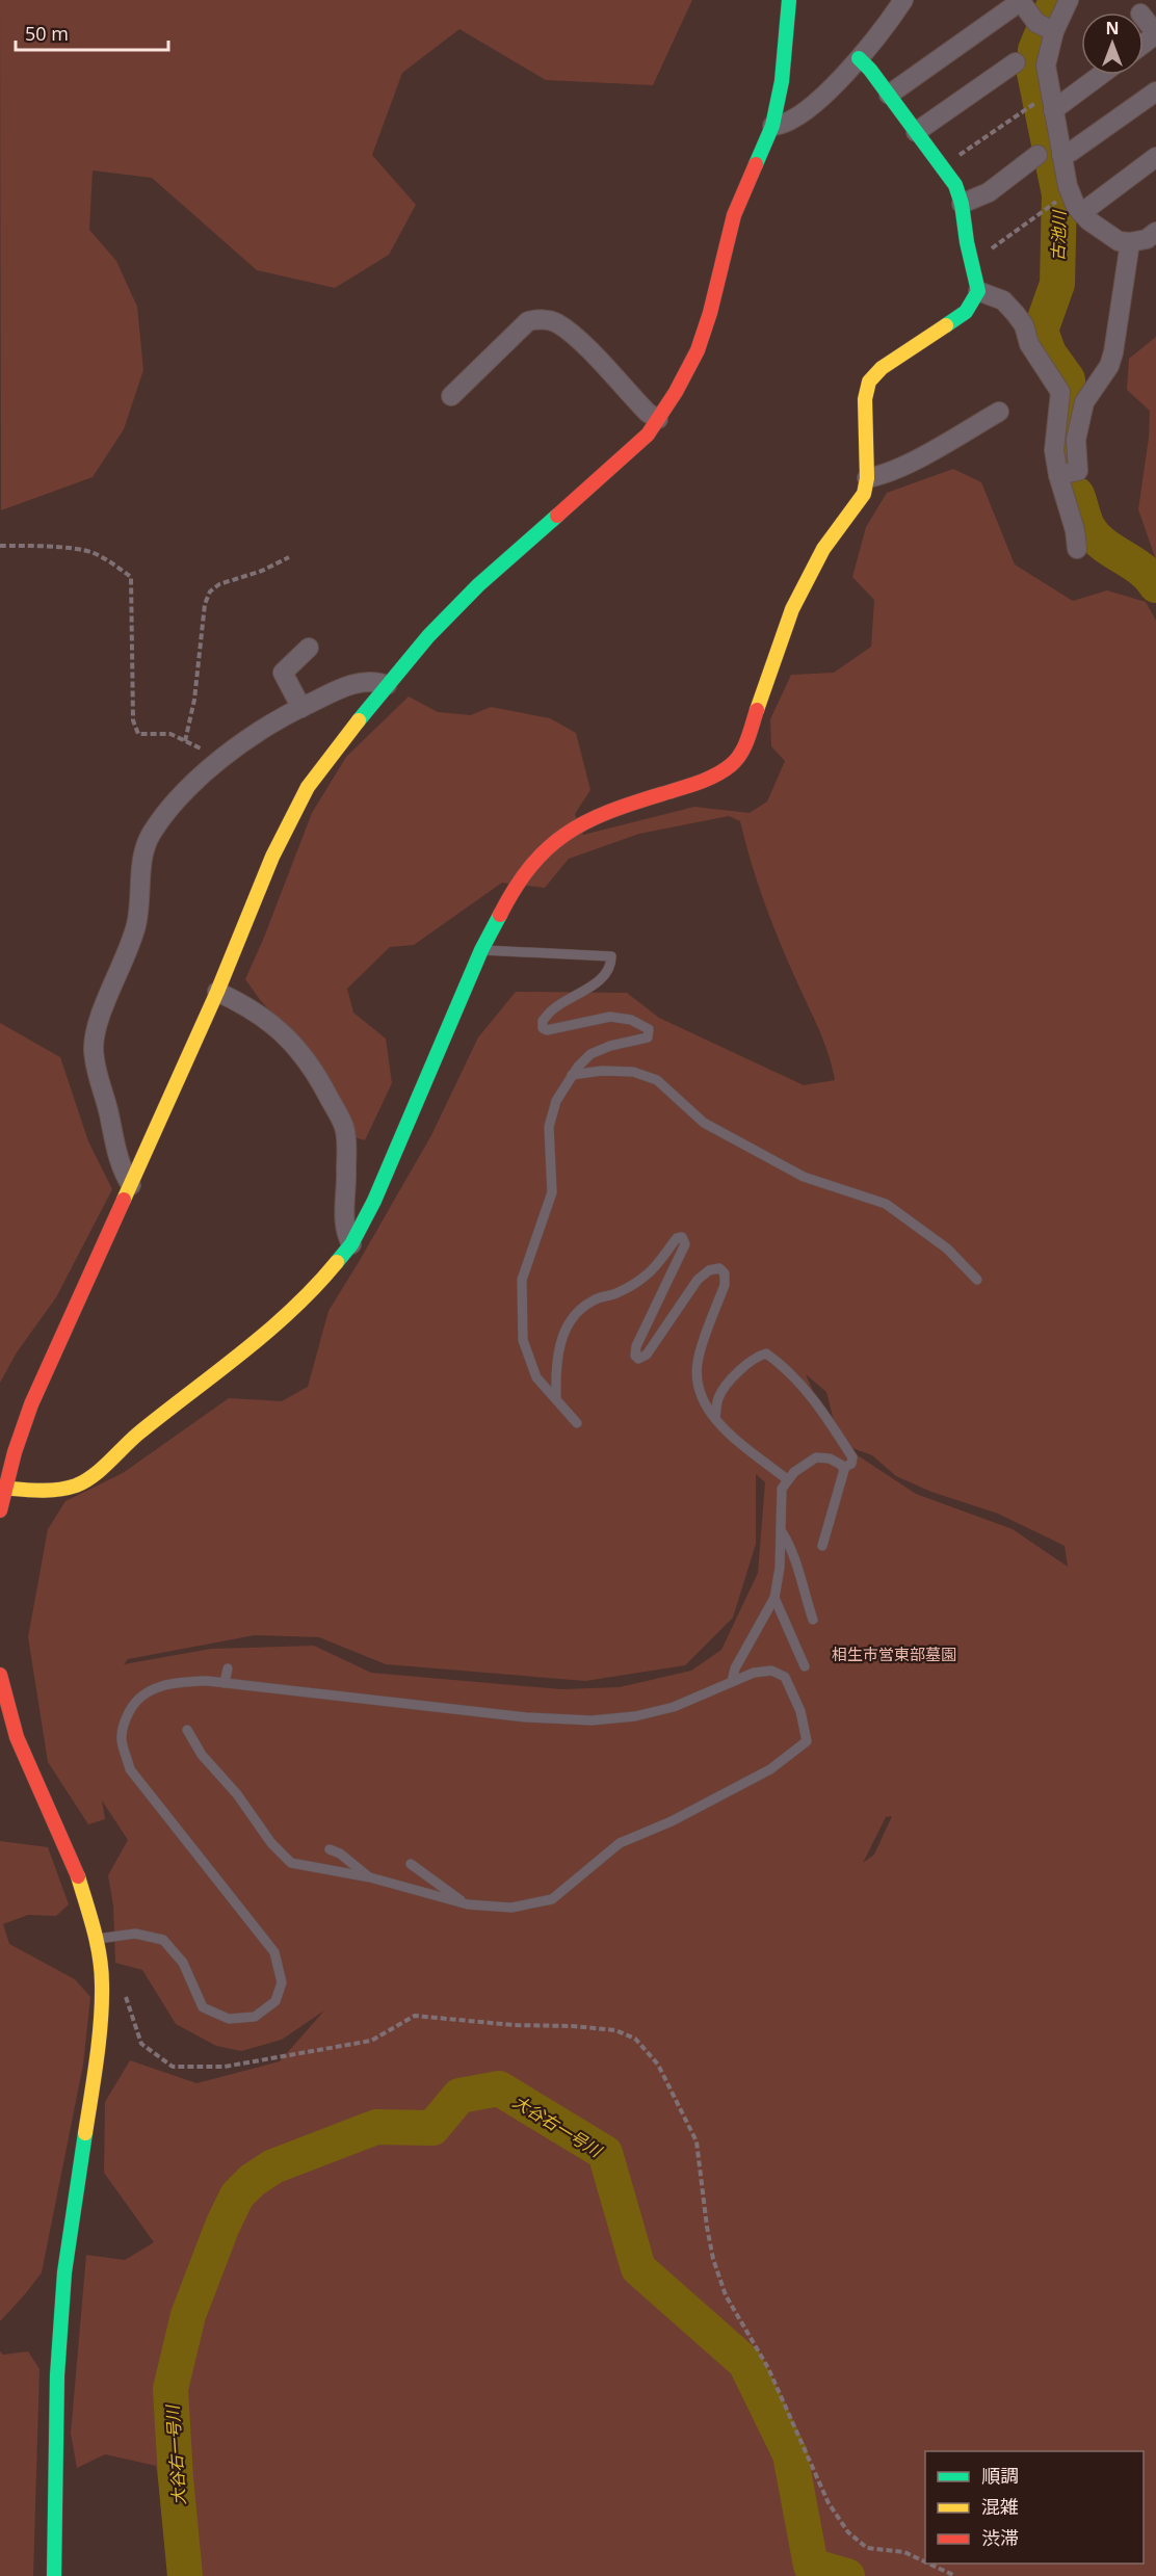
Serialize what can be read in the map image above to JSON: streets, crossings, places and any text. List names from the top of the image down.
{
  "water": ["古池川", "大谷右一号川"],
  "parks": ["相生市営東部墓園"],
  "legend": ["順調", "混雑", "渋滞"],
  "scale_bar": "50 m",
  "north": "top"
}
